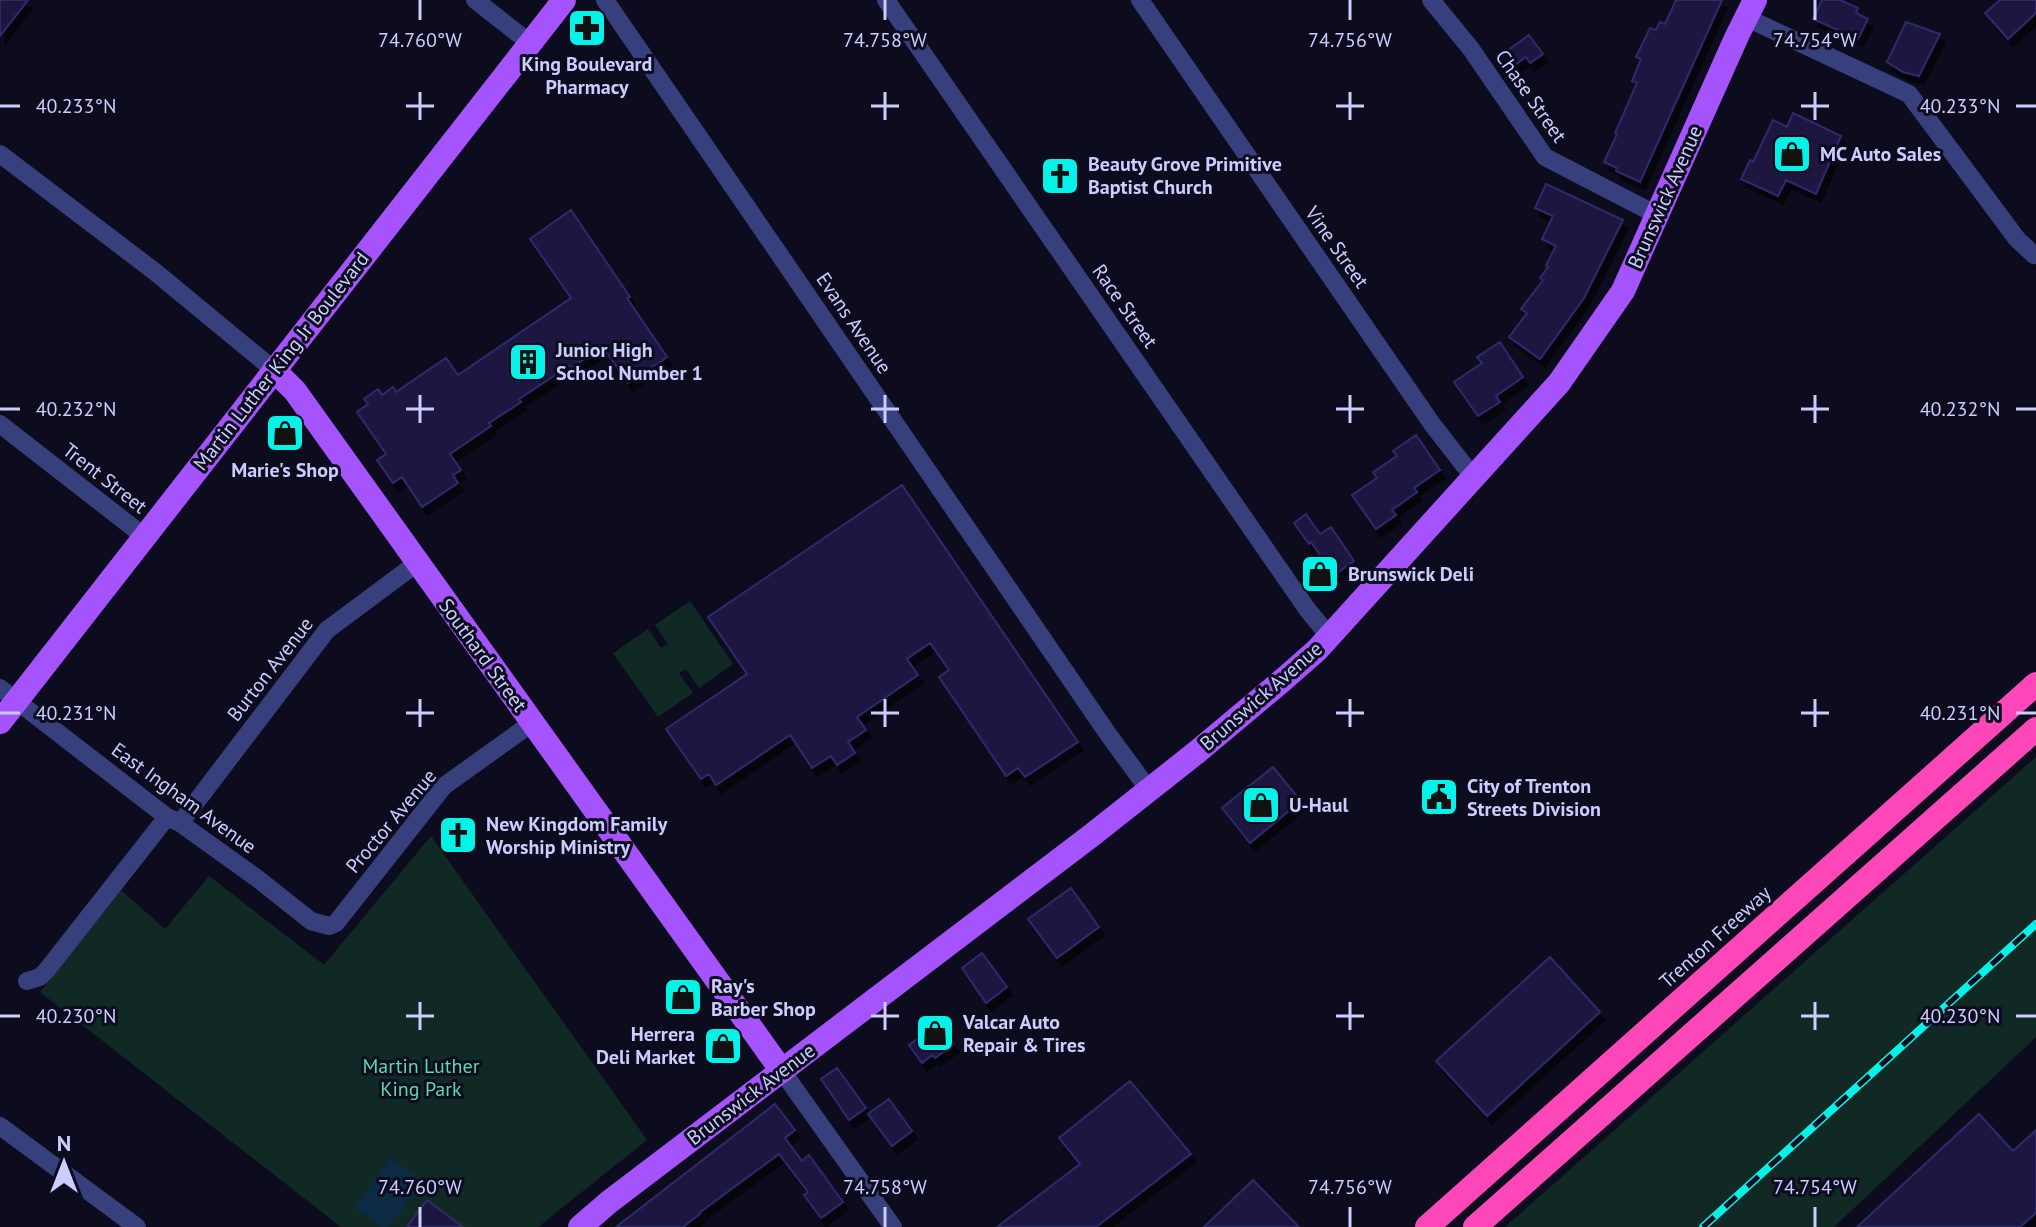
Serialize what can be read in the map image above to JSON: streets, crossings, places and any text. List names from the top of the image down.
{
  "streets": {
    "highway": ["Trenton Freeway"],
    "main road": ["Brunswick Avenue", "Martin Luther King Jr Boulevard", "Southard Street"],
    "street": [
      "Chase Street",
      "Vine Street",
      "Race Street",
      "Evans Avenue",
      "Trent Street",
      "Burton Avenue",
      "East Ingham Avenue",
      "Proctor Avenue"
    ]
  },
  "crossings": [
    ["Chase Street", "Brunswick Avenue"],
    ["Brunswick Avenue", "Vine Street"],
    ["Brunswick Avenue", "Race Street"],
    ["Brunswick Avenue", "Evans Avenue"],
    ["Brunswick Avenue", "Southard Street"],
    ["Martin Luther King Jr Boulevard", "Trent Street"],
    ["Martin Luther King Jr Boulevard", "Southard Street"],
    ["Martin Luther King Jr Boulevard", "East Ingham Avenue"],
    ["Southard Street", "Burton Avenue"],
    ["Southard Street", "Proctor Avenue"],
    ["Burton Avenue", "East Ingham Avenue"],
    ["East Ingham Avenue", "Proctor Avenue"]
  ],
  "parks": ["Martin Luther King Park"],
  "places": {
    "pharmacy": ["King Boulevard Pharmacy"],
    "shop": [
      "MC Auto Sales",
      "Marie's Shop",
      "Brunswick Deli",
      "U-Haul",
      "Ray's Barber Shop",
      "Valcar Auto Repair & Tires",
      "Herrera Deli Market"
    ],
    "church": ["Beauty Grove Primitive Baptist Church", "New Kingdom Family Worship Ministry"],
    "building": ["Junior High School Number 1"],
    "public building": ["City of Trenton Streets Division"]
  },
  "north": "top",
  "coordinates": [
    "74.760°W",
    "74.758°W",
    "74.756°W",
    "74.754°W",
    "40.233°N",
    "40.232°N",
    "40.231°N",
    "40.230°N"
  ]
}
